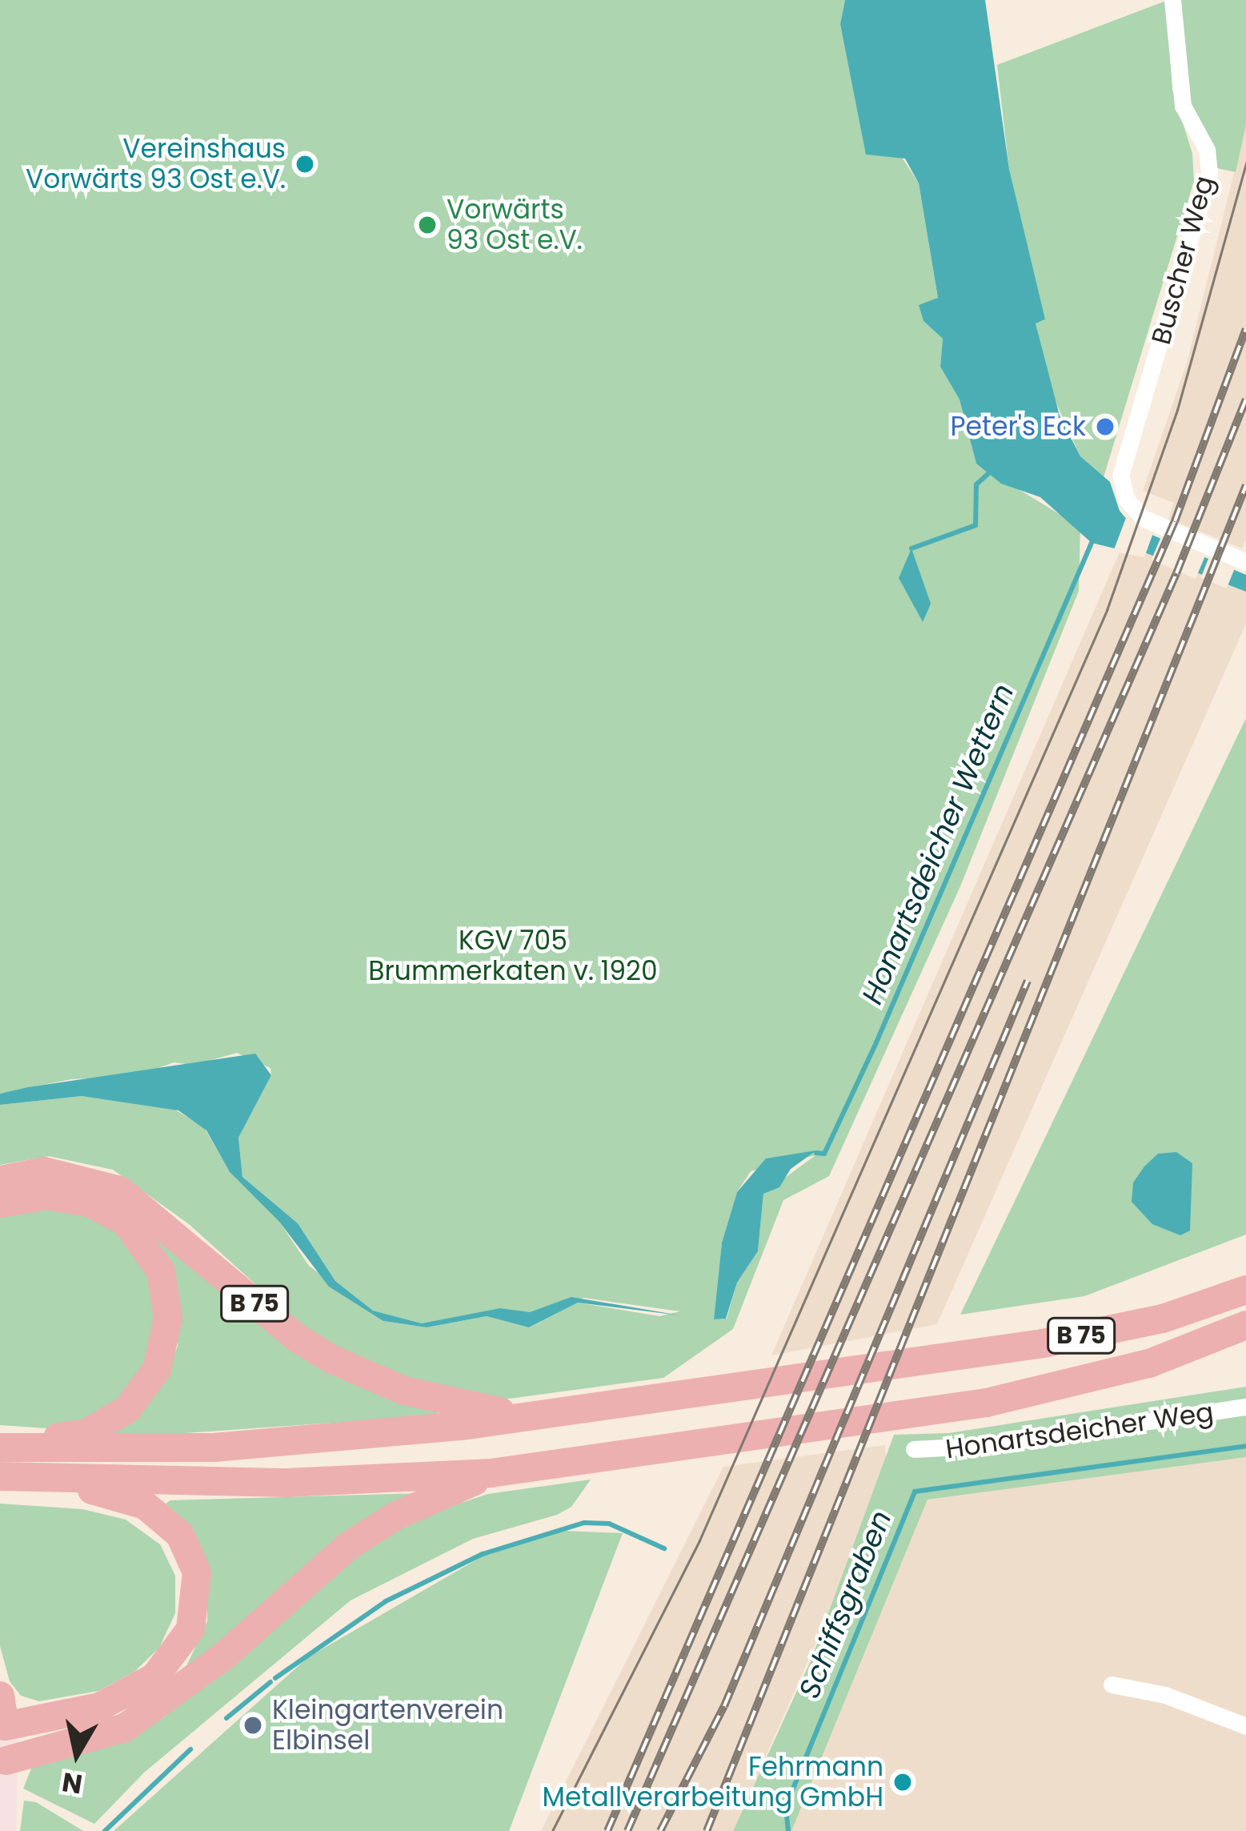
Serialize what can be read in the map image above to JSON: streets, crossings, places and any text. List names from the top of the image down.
{
  "streets": {
    "highway": ["B 75"],
    "street": ["Buscher Weg", "Honartsdeicher Weg"]
  },
  "water": ["Honartsdeicher Wettern", "Schiffsgraben"],
  "parks": ["KGV 705 Brummerkaten v. 1920"],
  "places": [
    "Vereinshaus Vorwärts 93 Ost e.V.",
    "Vorwärts 93 Ost e.V.",
    "Peter's Eck",
    "Kleingartenverein Elbinsel",
    "Fehrmann Metallverarbeitung GmbH"
  ],
  "north": "bottom"
}
